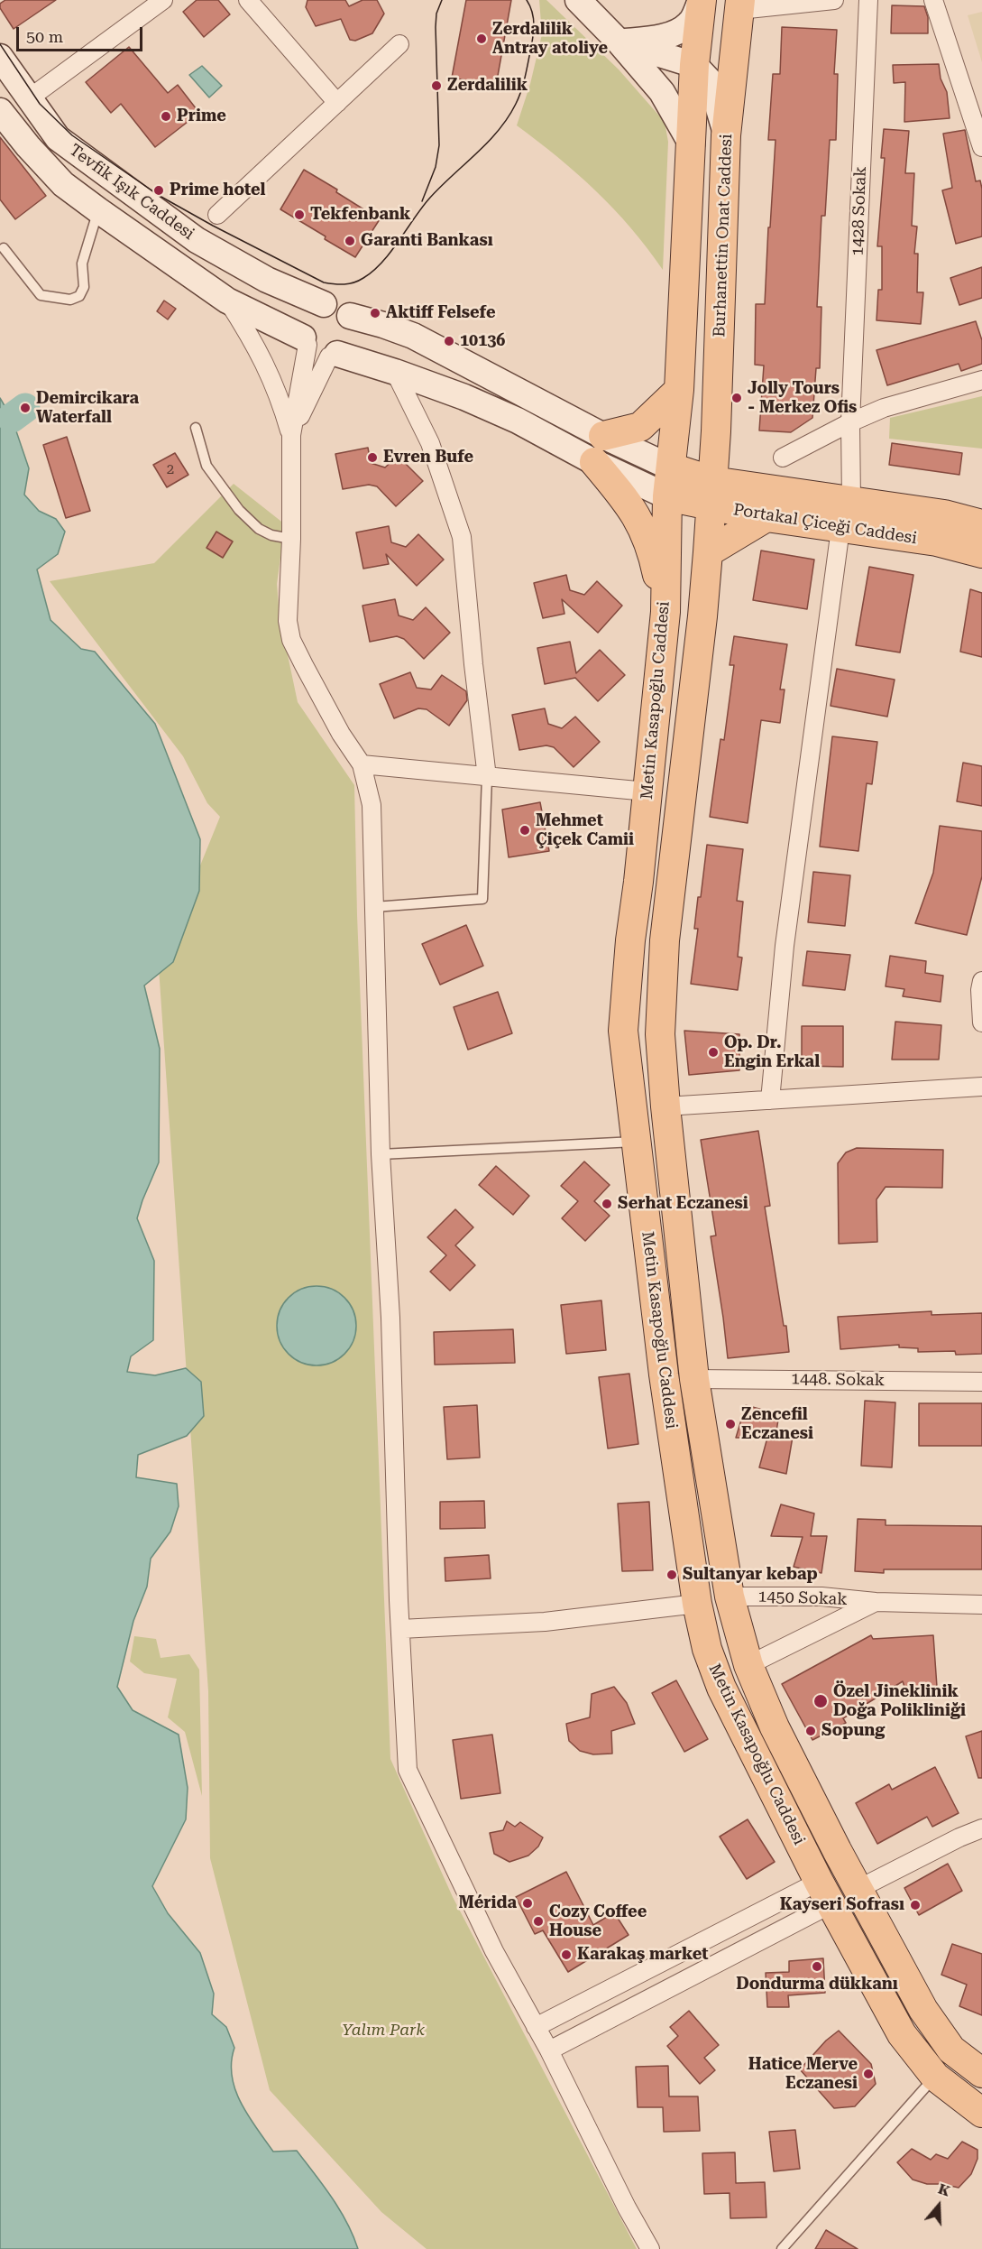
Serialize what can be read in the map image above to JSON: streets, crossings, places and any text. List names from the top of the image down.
{
  "streets": {
    "main road": ["Burhanettin Onat Caddesi", "Portakal Çiceği Caddesi", "Metin Kasapoğlu Caddesi"],
    "street": [
      "Tevfik Işık Caddesi",
      "1428 Sokak",
      "1448. Sokak",
      "1450 Sokak"
    ]
  },
  "crossings": [
    ["1428 Sokak", "Portakal Çiceği Caddesi"],
    ["Burhanettin Onat Caddesi", "Portakal Çiceği Caddesi"],
    ["Burhanettin Onat Caddesi", "Metin Kasapoğlu Caddesi"],
    ["Portakal Çiceği Caddesi", "Metin Kasapoğlu Caddesi"],
    ["Metin Kasapoğlu Caddesi", "1448. Sokak"],
    ["Metin Kasapoğlu Caddesi", "1450 Sokak"]
  ],
  "parks": ["Yalım Park"],
  "places": [
    "Zerdalilik Antray atoliye",
    "Zerdalilik",
    "Prime",
    "Prime hotel",
    "Tekfenbank",
    "Garanti Bankası",
    "Aktiff Felsefe",
    "10136",
    "Jolly Tours - Merkez Ofis",
    "Demircikara Waterfall",
    "Evren Bufe",
    "Mehmet Çiçek Camii",
    "Op. Dr. Engin Erkal",
    "Serhat Eczanesi",
    "Zencefil Eczanesi",
    "Sultanyar kebap",
    "Özel Jineklinik Doğa Polikliniği",
    "Sopung",
    "Mérida",
    "Kayseri Sofrası",
    "Cozy Coffee House",
    "Karakaş market",
    "Dondurma dükkanı",
    "Hatice Merve Eczanesi"
  ],
  "house_numbers": ["2"],
  "scale_bar": "50 m",
  "north": "top"
}
